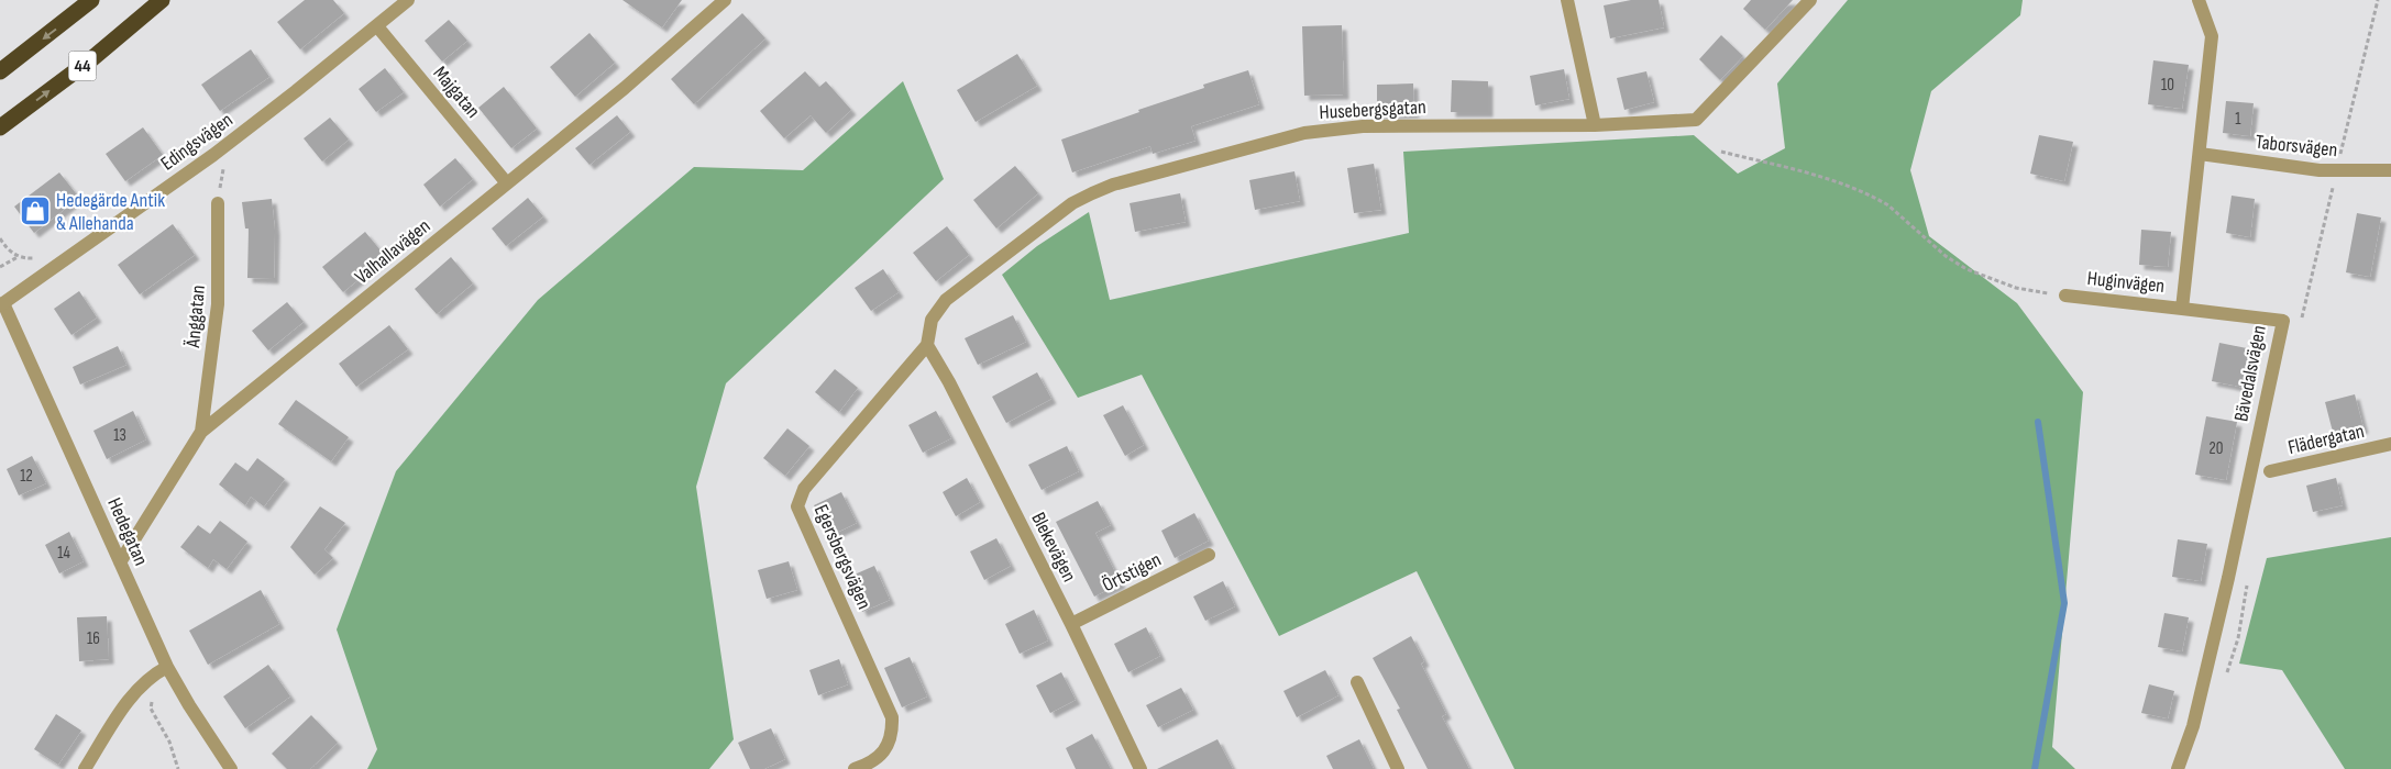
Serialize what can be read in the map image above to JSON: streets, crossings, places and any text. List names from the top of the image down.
{
  "streets": {
    "highway": ["44"],
    "street": [
      "Majgatan",
      "Husebergsgatan",
      "Edingsvägen",
      "Taborsvägen",
      "Valhallavägen",
      "Huginvägen",
      "Änggatan",
      "Bävedalsvägen",
      "Flädergatan",
      "Hedegatan",
      "Blekevägen",
      "Egersbergsvägen",
      "Örtstigen"
    ]
  },
  "crossings": [
    ["Majgatan", "Edingsvägen"],
    ["Majgatan", "Valhallavägen"],
    ["Husebergsgatan", "Blekevägen"],
    ["Husebergsgatan", "Egersbergsvägen"],
    ["Edingsvägen", "Hedegatan"],
    ["Valhallavägen", "Änggatan"],
    ["Valhallavägen", "Hedegatan"],
    ["Huginvägen", "Bävedalsvägen"],
    ["Blekevägen", "Egersbergsvägen"],
    ["Blekevägen", "Örtstigen"]
  ],
  "places": {
    "shop": ["Hedegärde Antik & Allehanda"]
  },
  "house_numbers": [
    "10",
    "1",
    "13",
    "20",
    "12",
    "14",
    "16"
  ]
}
